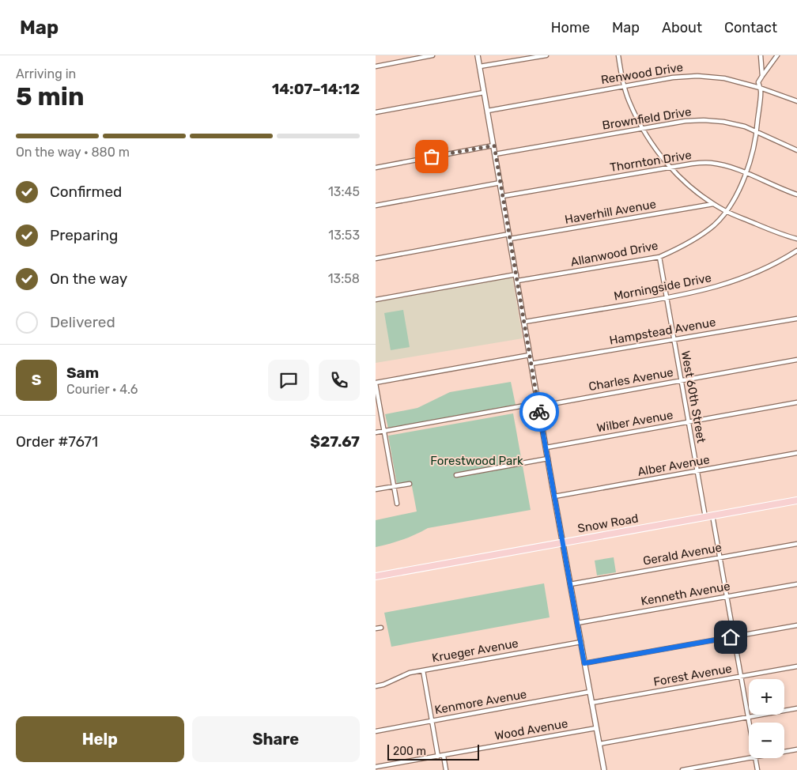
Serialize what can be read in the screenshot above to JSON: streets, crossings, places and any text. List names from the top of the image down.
{
  "streets": {
    "main road": ["Snow Road"],
    "street": [
      "Renwood Drive",
      "Brownfield Drive",
      "Thornton Drive",
      "Haverhill Avenue",
      "Allanwood Drive",
      "Morningside Drive",
      "Hampstead Avenue",
      "Charles Avenue",
      "West 60th Street",
      "Wilber Avenue",
      "Alber Avenue",
      "Gerald Avenue",
      "Kenneth Avenue",
      "Krueger Avenue",
      "Forest Avenue",
      "Kenmore Avenue",
      "Wood Avenue"
    ]
  },
  "crossings": [
    ["Renwood Drive", "Allanwood Drive"],
    ["Brownfield Drive", "Allanwood Drive"],
    ["Thornton Drive", "Allanwood Drive"],
    ["Allanwood Drive", "West 60th Street"],
    ["Morningside Drive", "West 60th Street"],
    ["Hampstead Avenue", "West 60th Street"],
    ["Charles Avenue", "West 60th Street"],
    ["West 60th Street", "Wilber Avenue"],
    ["West 60th Street", "Alber Avenue"],
    ["West 60th Street", "Snow Road"]
  ],
  "parks": ["Forestwood Park"],
  "scale_bar": "200 m",
  "page": {
    "header": "Map",
    "nav": [
      "Home",
      "Map",
      "About",
      "Contact"
    ],
    "heading": ["5 min", "Arriving in", "14:07–14:12"],
    "panel": [
      "Sam",
      "Courier · 4.6",
      "Order #7671",
      "$27.67"
    ],
    "bar": "On the way · 880 m",
    "list": [
      ["Confirmed", "13:45"],
      ["Preparing", "13:53"],
      ["On the way", "13:58"],
      "Delivered"
    ],
    "round": "S",
    "map_buttons": ["+", "−"],
    "buttons": ["Help", "Share"],
    "scale": "200 m"
  }
}
